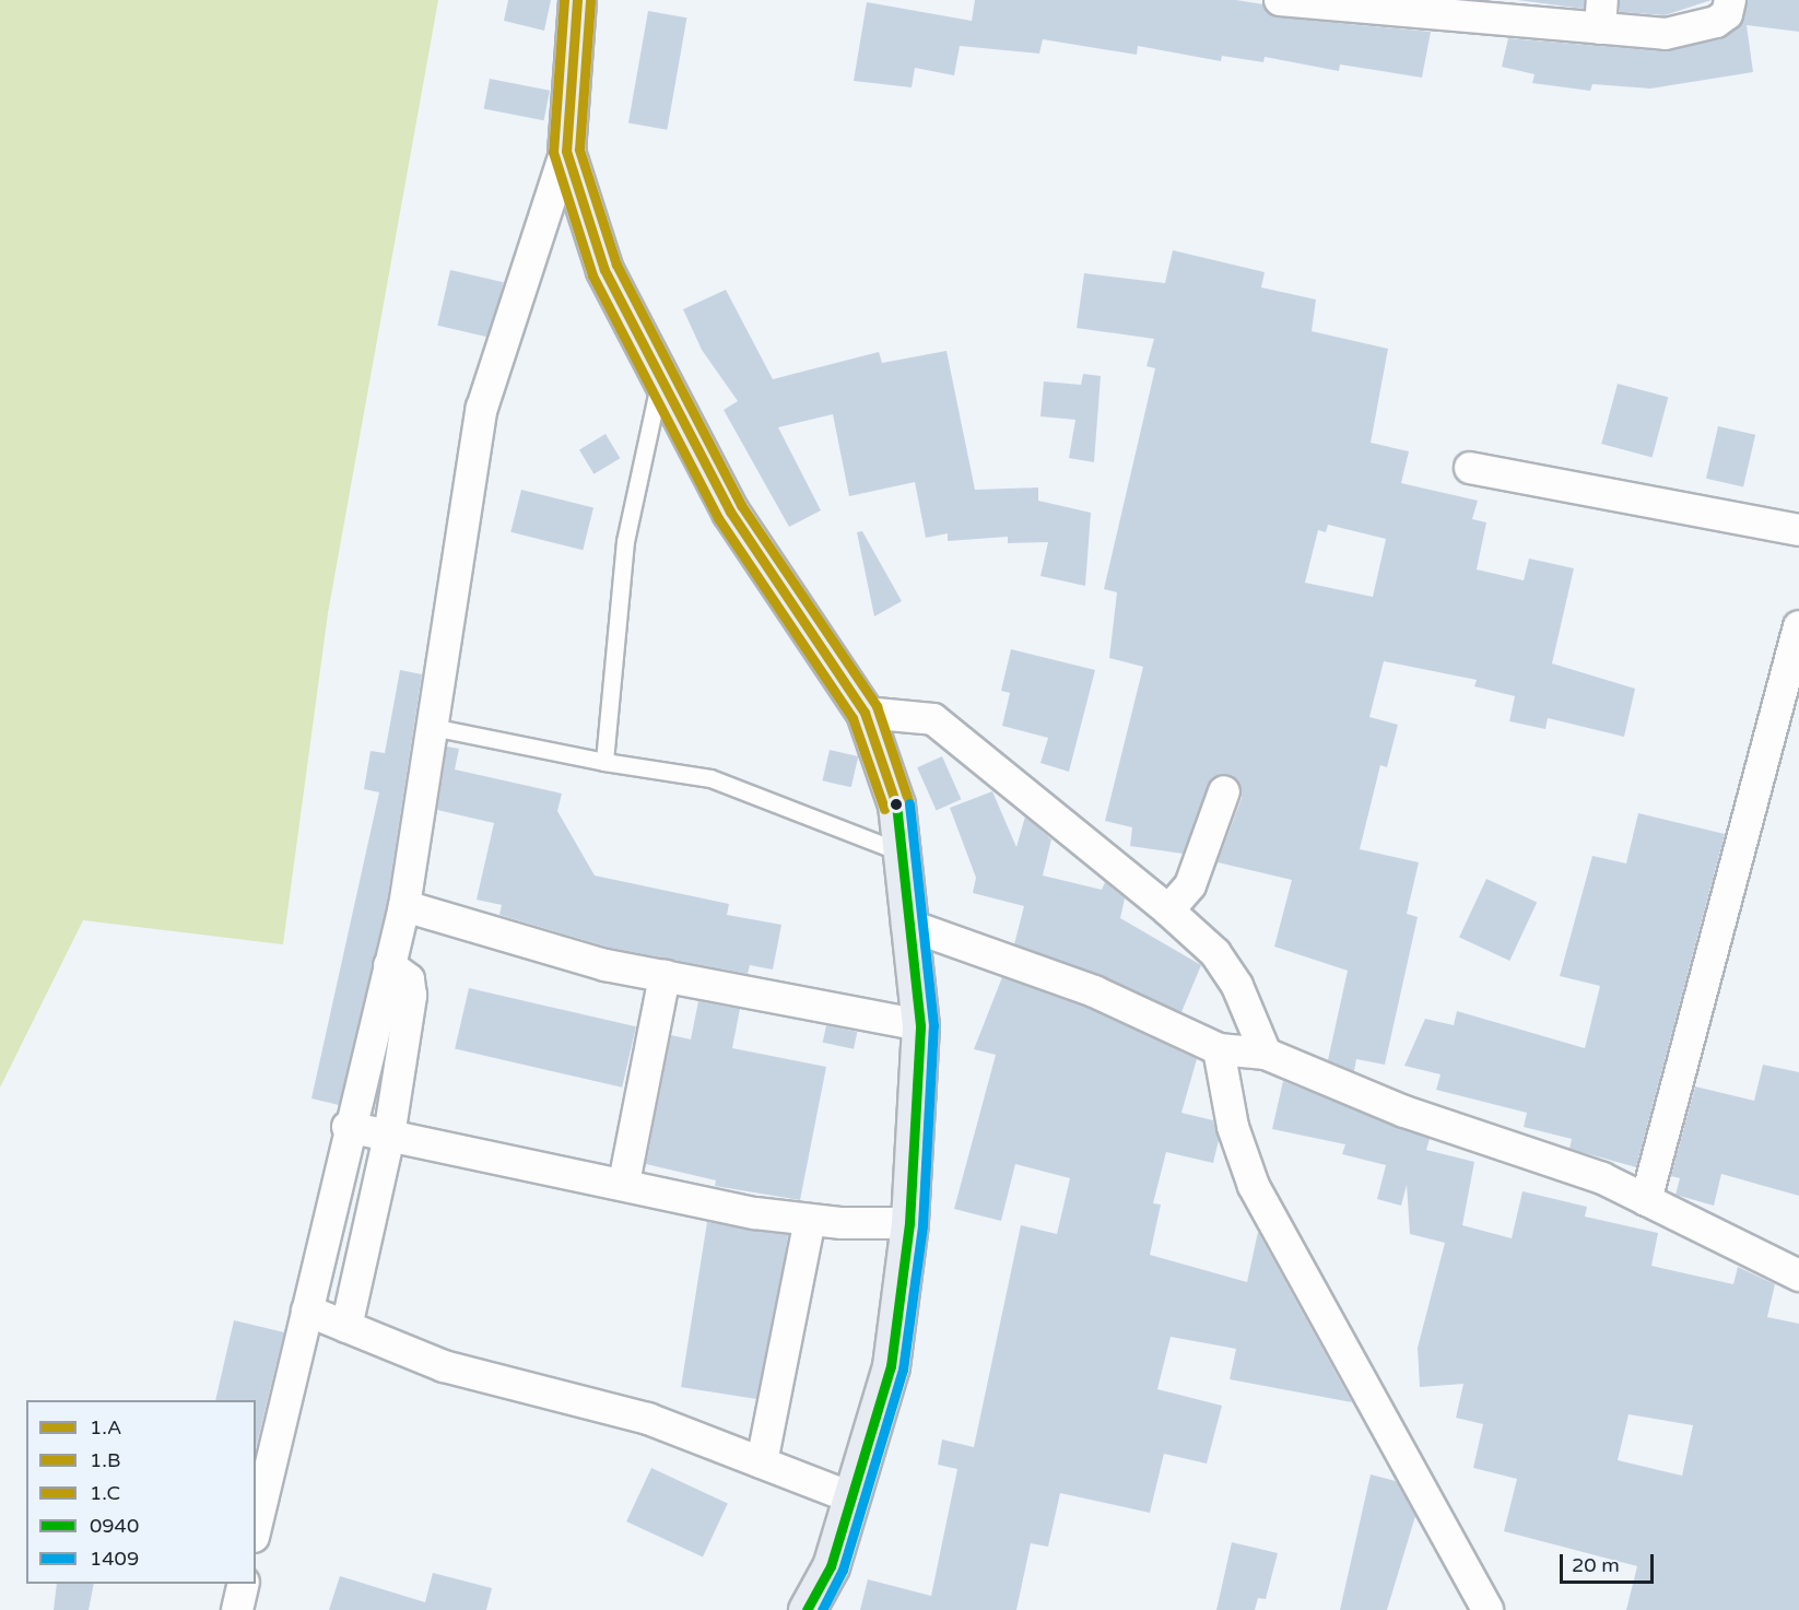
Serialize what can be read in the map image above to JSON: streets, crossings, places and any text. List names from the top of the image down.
{
  "lines": [
    "transit line 1.A",
    "transit line 1.B",
    "transit line 1.C",
    "transit line 1409",
    "transit line 0940"
  ],
  "legend": [
    "1.A",
    "1.B",
    "1.C",
    "0940",
    "1409"
  ],
  "scale_bar": "20 m"
}
